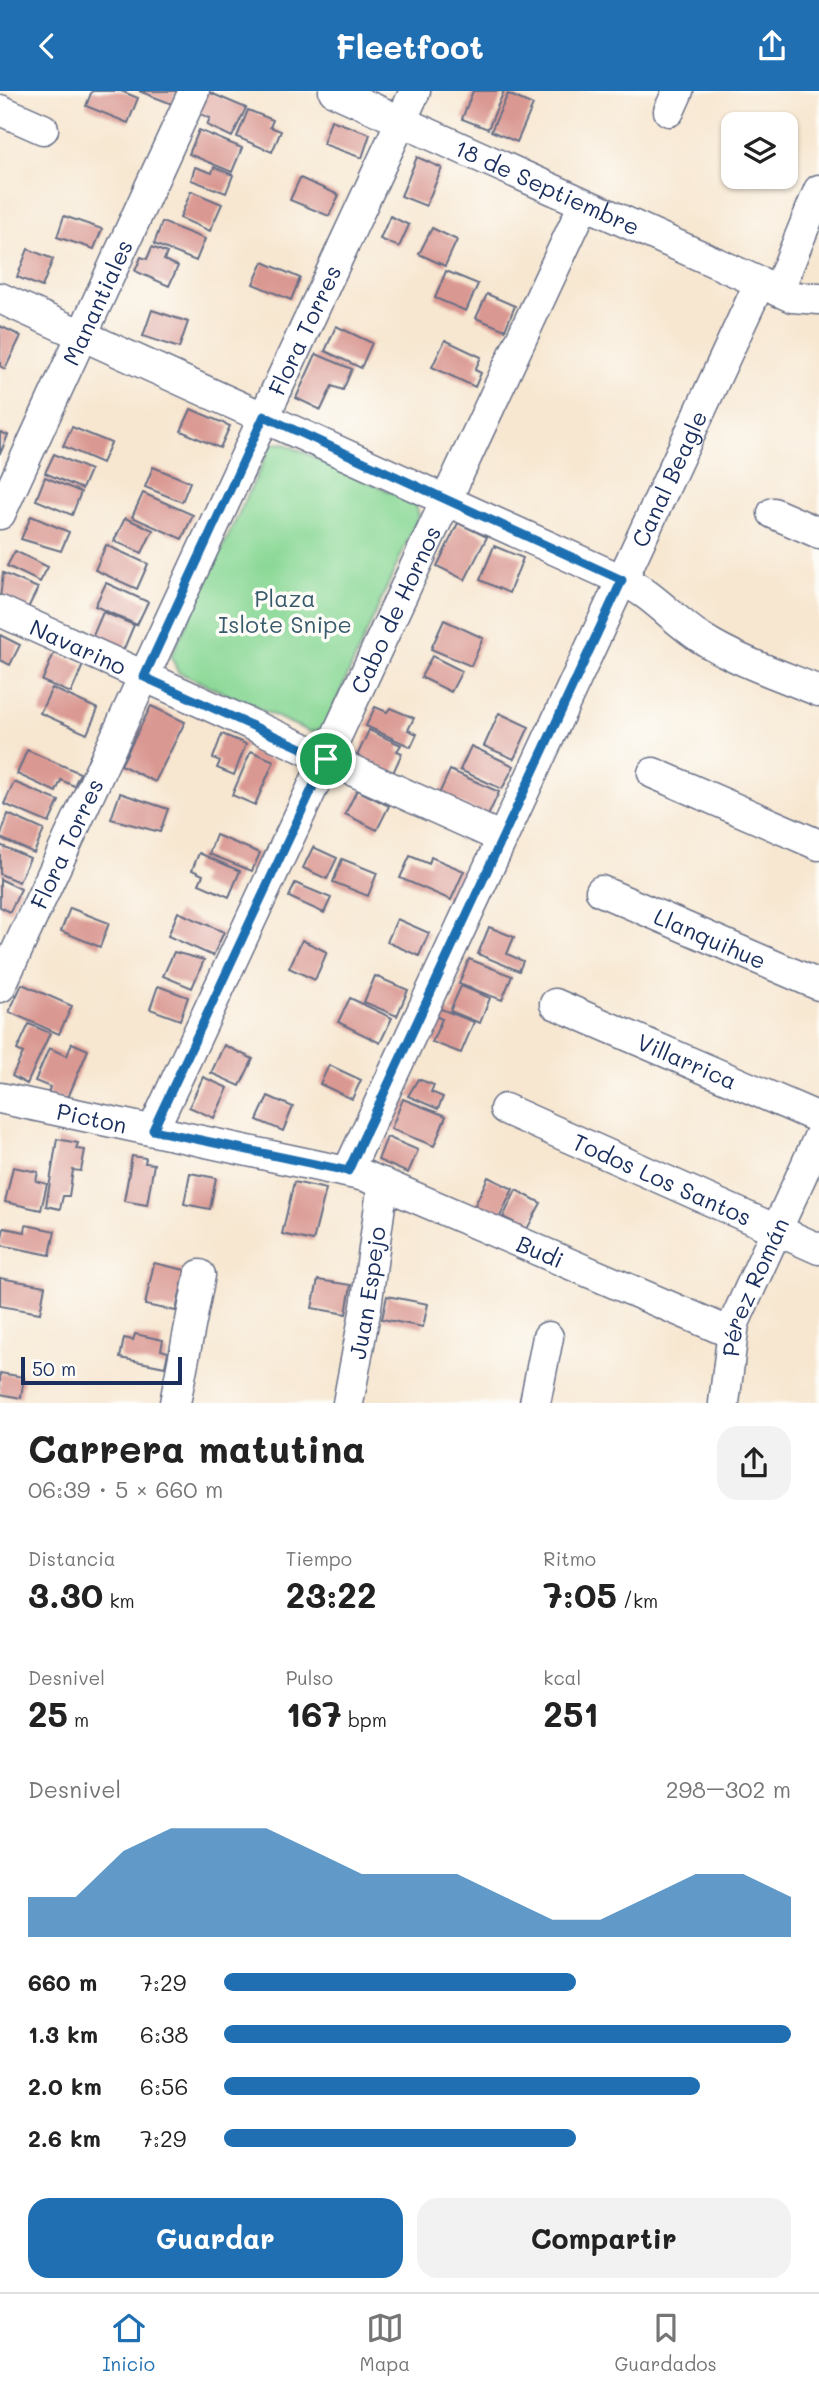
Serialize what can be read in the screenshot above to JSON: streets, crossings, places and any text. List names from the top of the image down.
{
  "streets": {
    "street": [
      "18 de Septiembre",
      "Manantiales",
      "Flora Torres",
      "Canal Beagle",
      "Cabo de Hornos",
      "Navarino",
      "Llanquihue",
      "Villarrica",
      "Picton",
      "Todos Los Santos",
      "Budi",
      "Pérez Román",
      "Juan Espejo"
    ]
  },
  "crossings": [
    ["18 de Septiembre", "Flora Torres"],
    ["18 de Septiembre", "Canal Beagle"],
    ["18 de Septiembre", "Cabo de Hornos"],
    ["Flora Torres", "Navarino"],
    ["Canal Beagle", "Navarino"],
    ["Canal Beagle", "Picton"],
    ["Canal Beagle", "Budi"],
    ["Cabo de Hornos", "Navarino"],
    ["Cabo de Hornos", "Picton"],
    ["Picton", "Budi"],
    ["Todos Los Santos", "Pérez Román"],
    ["Budi", "Pérez Román"],
    ["Budi", "Juan Espejo"]
  ],
  "parks": ["Plaza Islote Snipe"],
  "scale_bar": "50 m",
  "page": {
    "header": "Fleetfoot",
    "scale": "50 m",
    "heading": ["Carrera matutina", "06:39 · 5 × 660 m"],
    "stats": [
      ["Distancia", "3.30 km"],
      ["Tiempo", "23:22"],
      ["Ritmo", "7:05 /km"],
      ["Desnivel", "25 m"],
      ["Pulso", "167 bpm"],
      ["kcal", "251"]
    ],
    "chart": ["Desnivel", "298–302 m"],
    "list": [
      {
        "name": "660 m",
        "note": "7:29"
      },
      {
        "name": "1.3 km",
        "note": "6:38"
      },
      {
        "name": "2.0 km",
        "note": "6:56"
      },
      {
        "name": "2.6 km",
        "note": "7:29"
      }
    ],
    "buttons": ["Guardar", "Compartir"],
    "tabs": ["Inicio", "Mapa", "Guardados"]
  }
}
